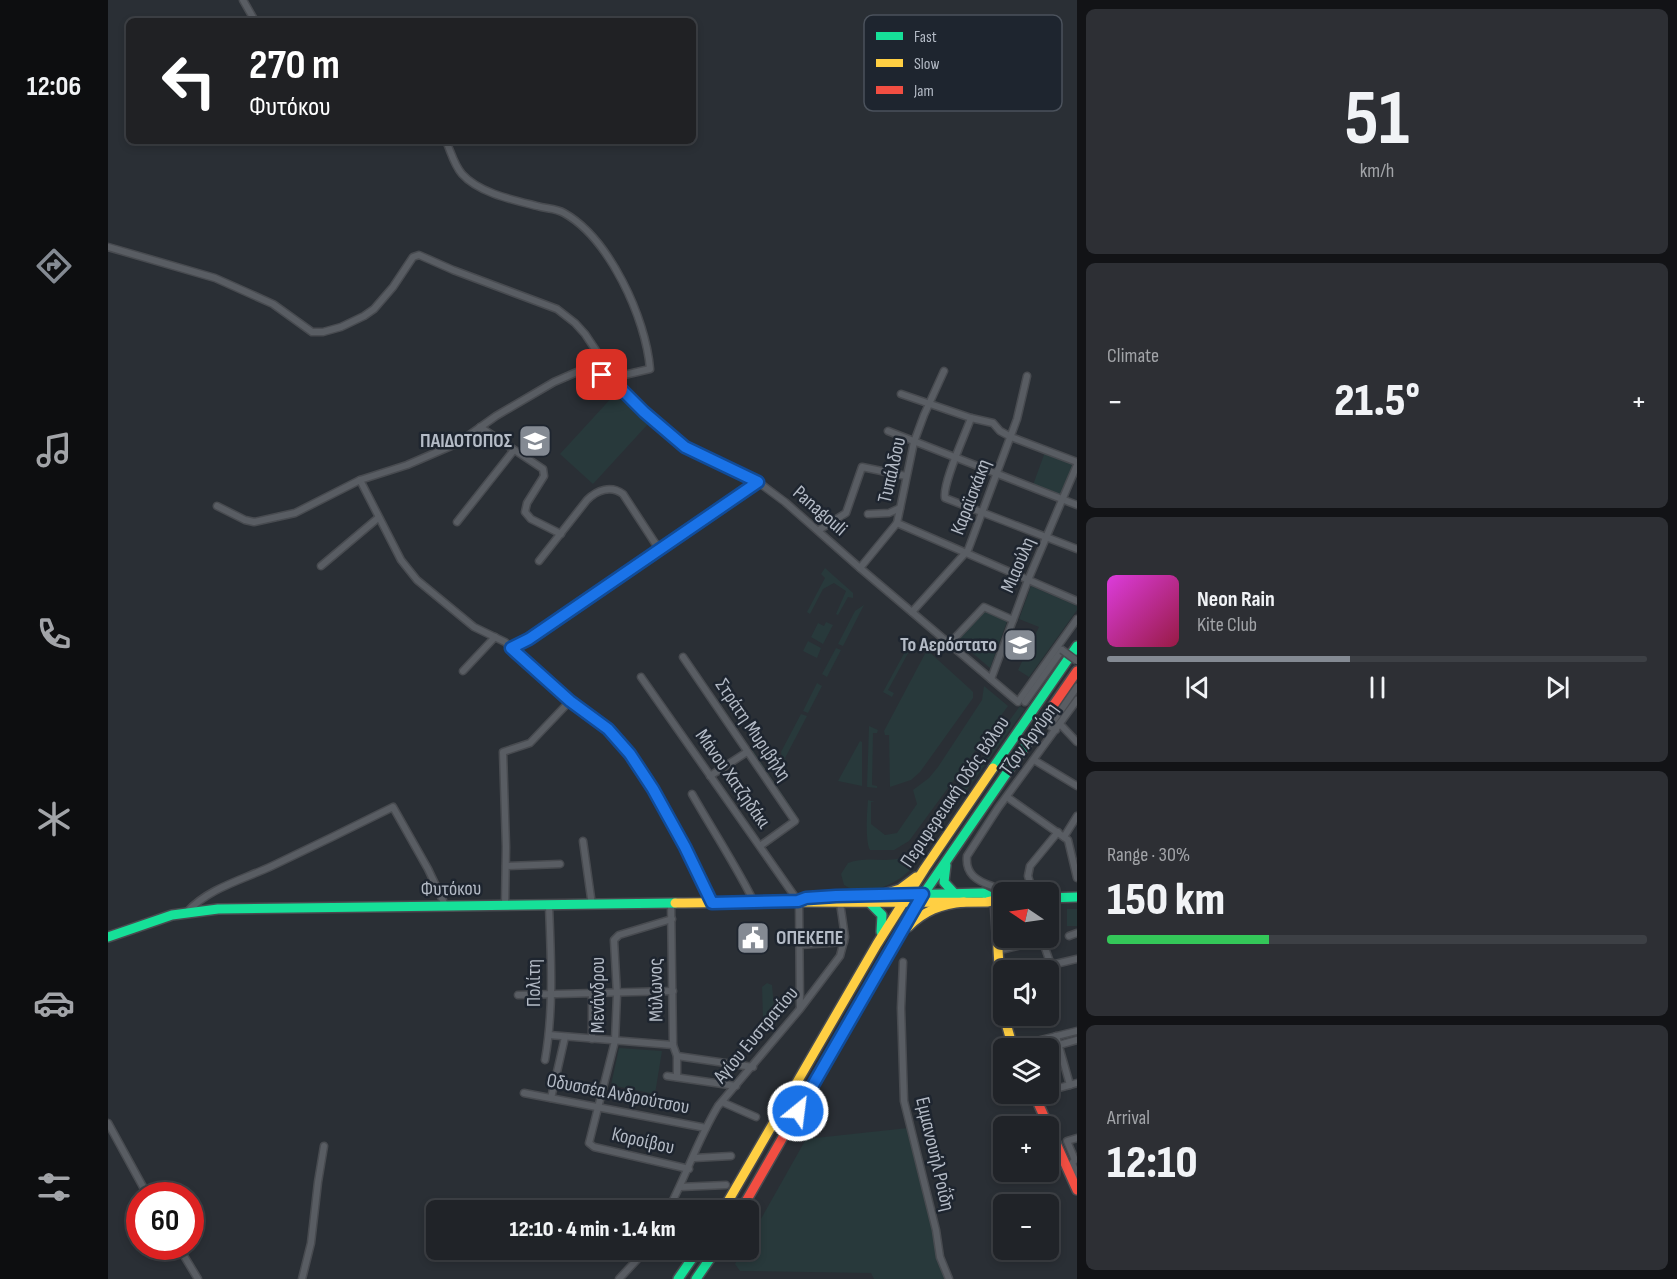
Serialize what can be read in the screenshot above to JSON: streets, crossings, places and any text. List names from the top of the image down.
{
  "streets": {
    "main road": ["Περιφερειακή Οδός Βόλου", "Φυτόκου"],
    "street": [
      "Τυπάλδου",
      "Καραϊσκάκη",
      "Panagouli",
      "Μιαούλη",
      "Στράτη Μυριβήλη",
      "Τζον Αργύρη",
      "Μάνου Χατζηδάκι",
      "Πολίτη",
      "Μύλωνος",
      "Μενάνδρου",
      "Αγίου Ευστρατίου",
      "Οδυσσέα Ανδρούτσου",
      "Κοροίβου",
      "Εμμανουήλ Ροΐδη"
    ]
  },
  "crossings": [
    ["Τυπάλδου", "Panagouli"],
    ["Καραϊσκάκη", "Panagouli"],
    ["Panagouli", "Μιαούλη"],
    ["Στράτη Μυριβήλη", "Μάνου Χατζηδάκι"],
    ["Μάνου Χατζηδάκι", "Φυτόκου"],
    ["Περιφερειακή Οδός Βόλου", "Φυτόκου"],
    ["Φυτόκου", "Πολίτη"],
    ["Φυτόκου", "Μύλωνος"],
    ["Μύλωνος", "Μενάνδρου"],
    ["Μενάνδρου", "Οδυσσέα Ανδρούτσου"],
    ["Μενάνδρου", "Κοροίβου"],
    ["Αγίου Ευστρατίου", "Οδυσσέα Ανδρούτσου"],
    ["Αγίου Ευστρατίου", "Κοροίβου"]
  ],
  "places": {
    "school or university": ["ΠΑΙΔΟΤΟΠΟΣ", "Το Αερόστατο"],
    "public building": ["ΟΠΕΚΕΠΕ"]
  },
  "legend": ["Fast", "Slow", "Jam"],
  "north": "left",
  "page": {
    "tabs": "12:06",
    "tile": [
      ["51", "km/h"],
      "Climate",
      ["Range · 30%", "150 km"],
      ["Arrival", "12:10"]
    ],
    "turn": ["270 m", "Φυτόκου"],
    "heat": ["−", "21.5°", "+"],
    "song": ["Neon Rain", "Kite Club"],
    "map_buttons": ["+", "−"],
    "limit": "60",
    "trip": "12:10 · 4 min · 1.4 km"
  }
}
